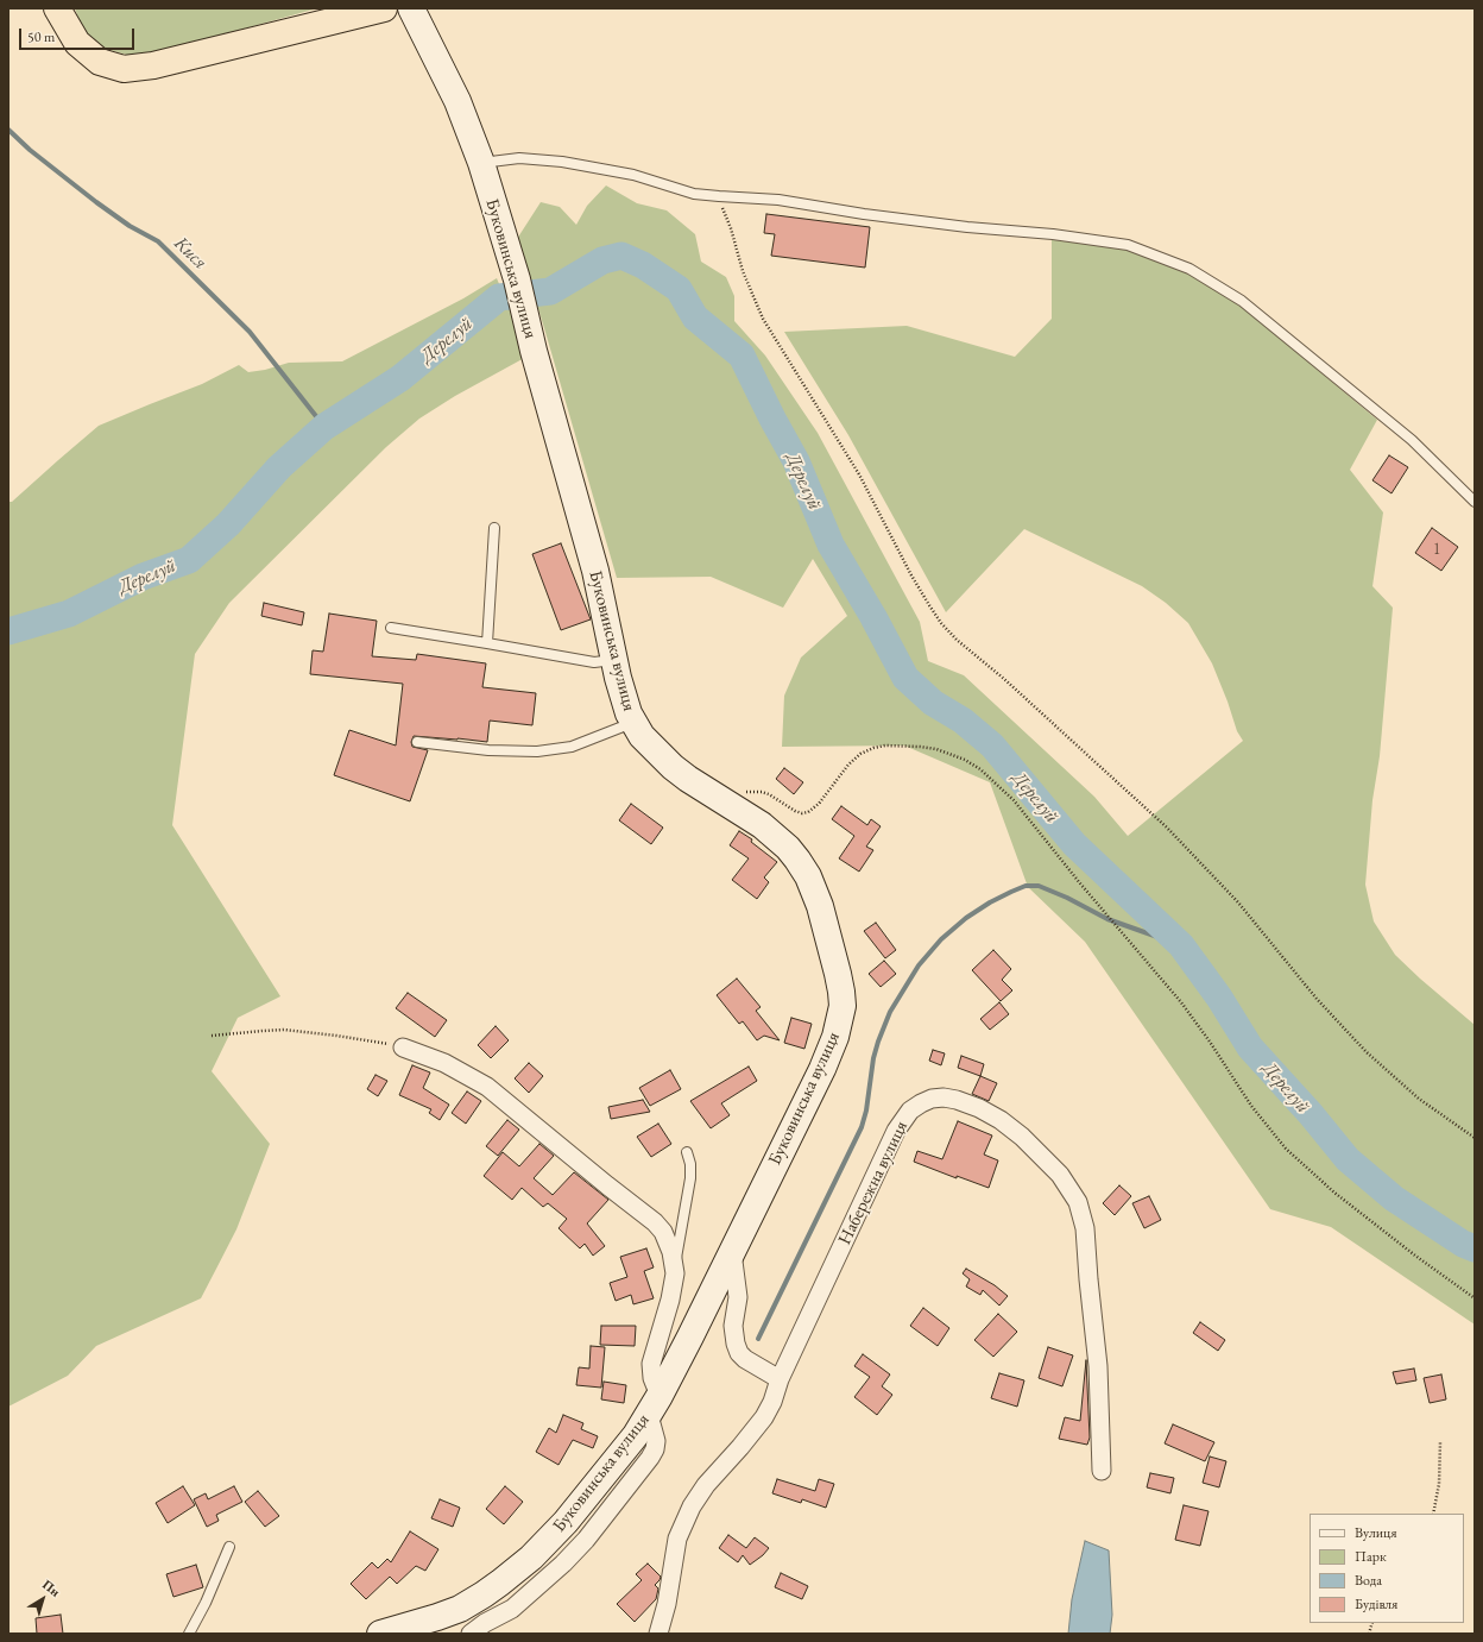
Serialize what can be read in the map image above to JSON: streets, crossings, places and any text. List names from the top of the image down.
{
  "streets": {
    "street": ["Буковинська вулиця", "Набережна вулиця"]
  },
  "water": ["Кися", "Дерелуй"],
  "house_numbers": ["1"],
  "legend": [
    "Вулиця",
    "Парк",
    "Вода",
    "Будівля"
  ],
  "scale_bar": "50 m",
  "north": "top right"
}
